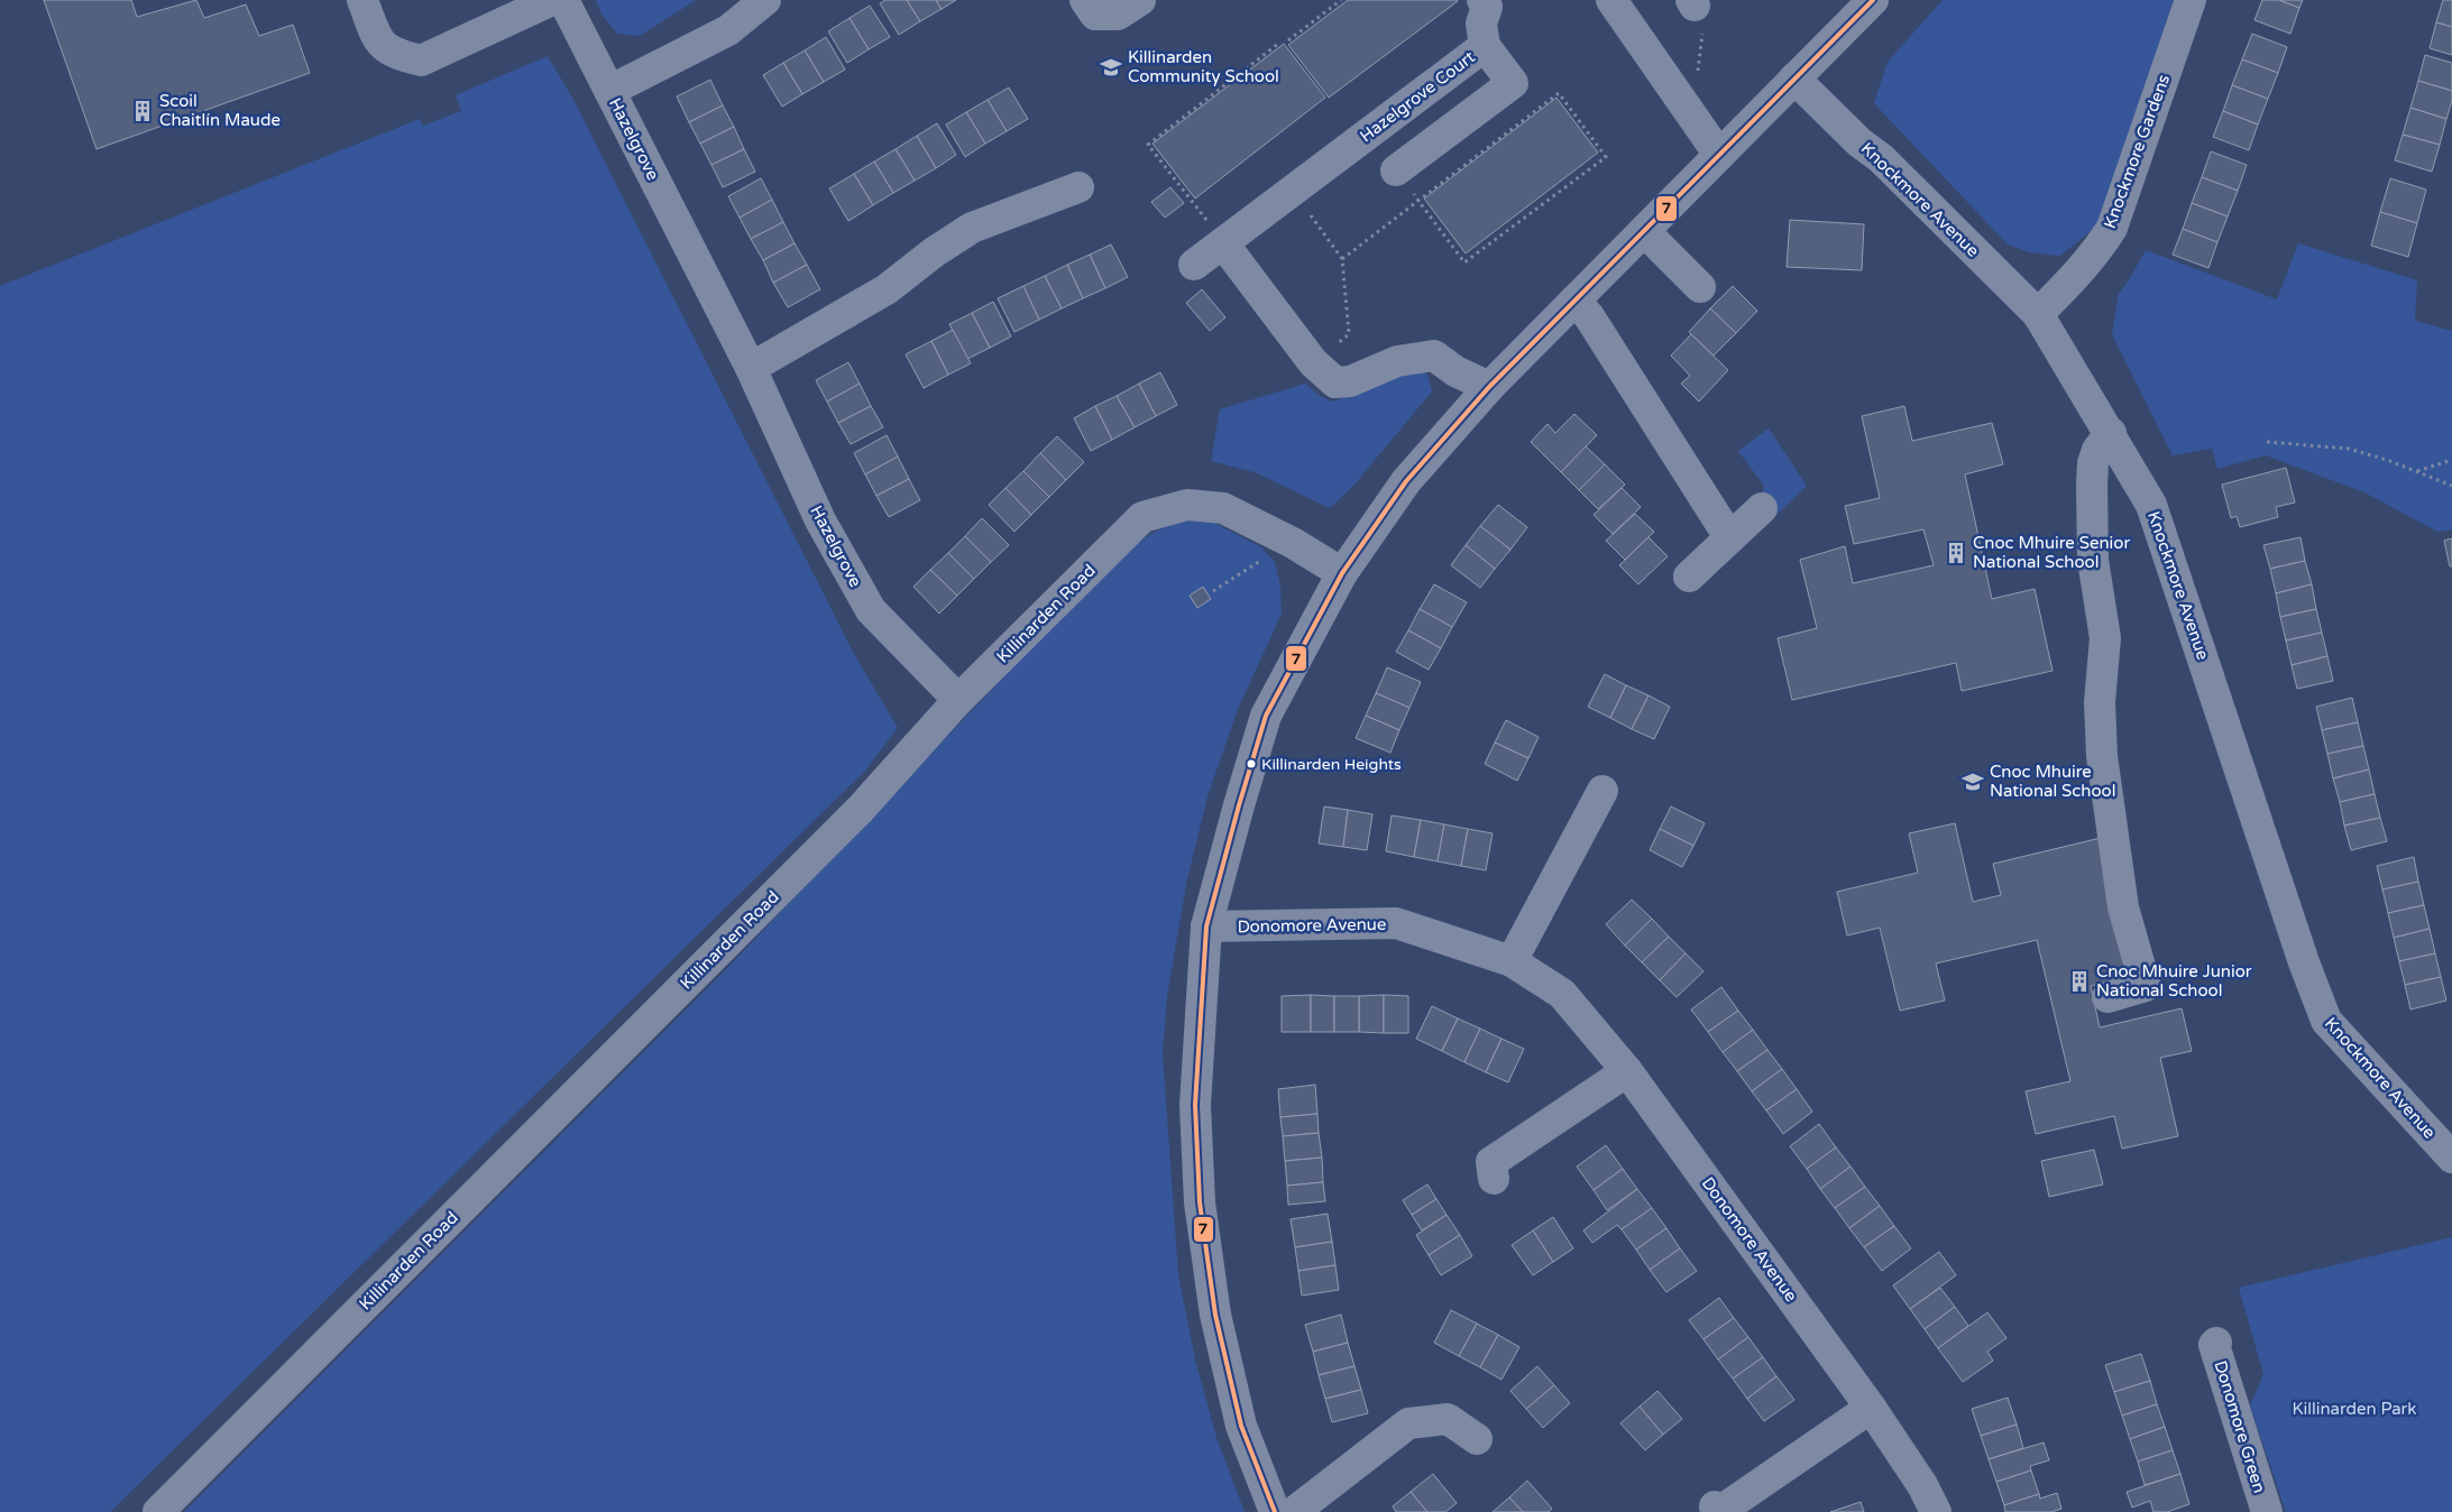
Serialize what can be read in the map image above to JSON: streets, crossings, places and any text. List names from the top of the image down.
{
  "streets": {
    "street": [
      "Hazelgrove Court",
      "Hazelgrove",
      "Knockmore Gardens",
      "Knockmore Avenue",
      "Killinarden Road",
      "Donomore Avenue",
      "Donomore Green"
    ]
  },
  "crossings": [
    ["Hazelgrove", "Killinarden Road"],
    ["Knockmore Gardens", "Knockmore Avenue"]
  ],
  "parks": ["Killinarden Park"],
  "places": {
    "school or university": ["Killinarden Community School", "Cnoc Mhuire National School"],
    "building": ["Scoil Chaitlín Maude", "Cnoc Mhuire Senior National School", "Cnoc Mhuire Junior National School"],
    "other": ["Killinarden Heights"]
  },
  "lines": ["transit line 7"]
}
